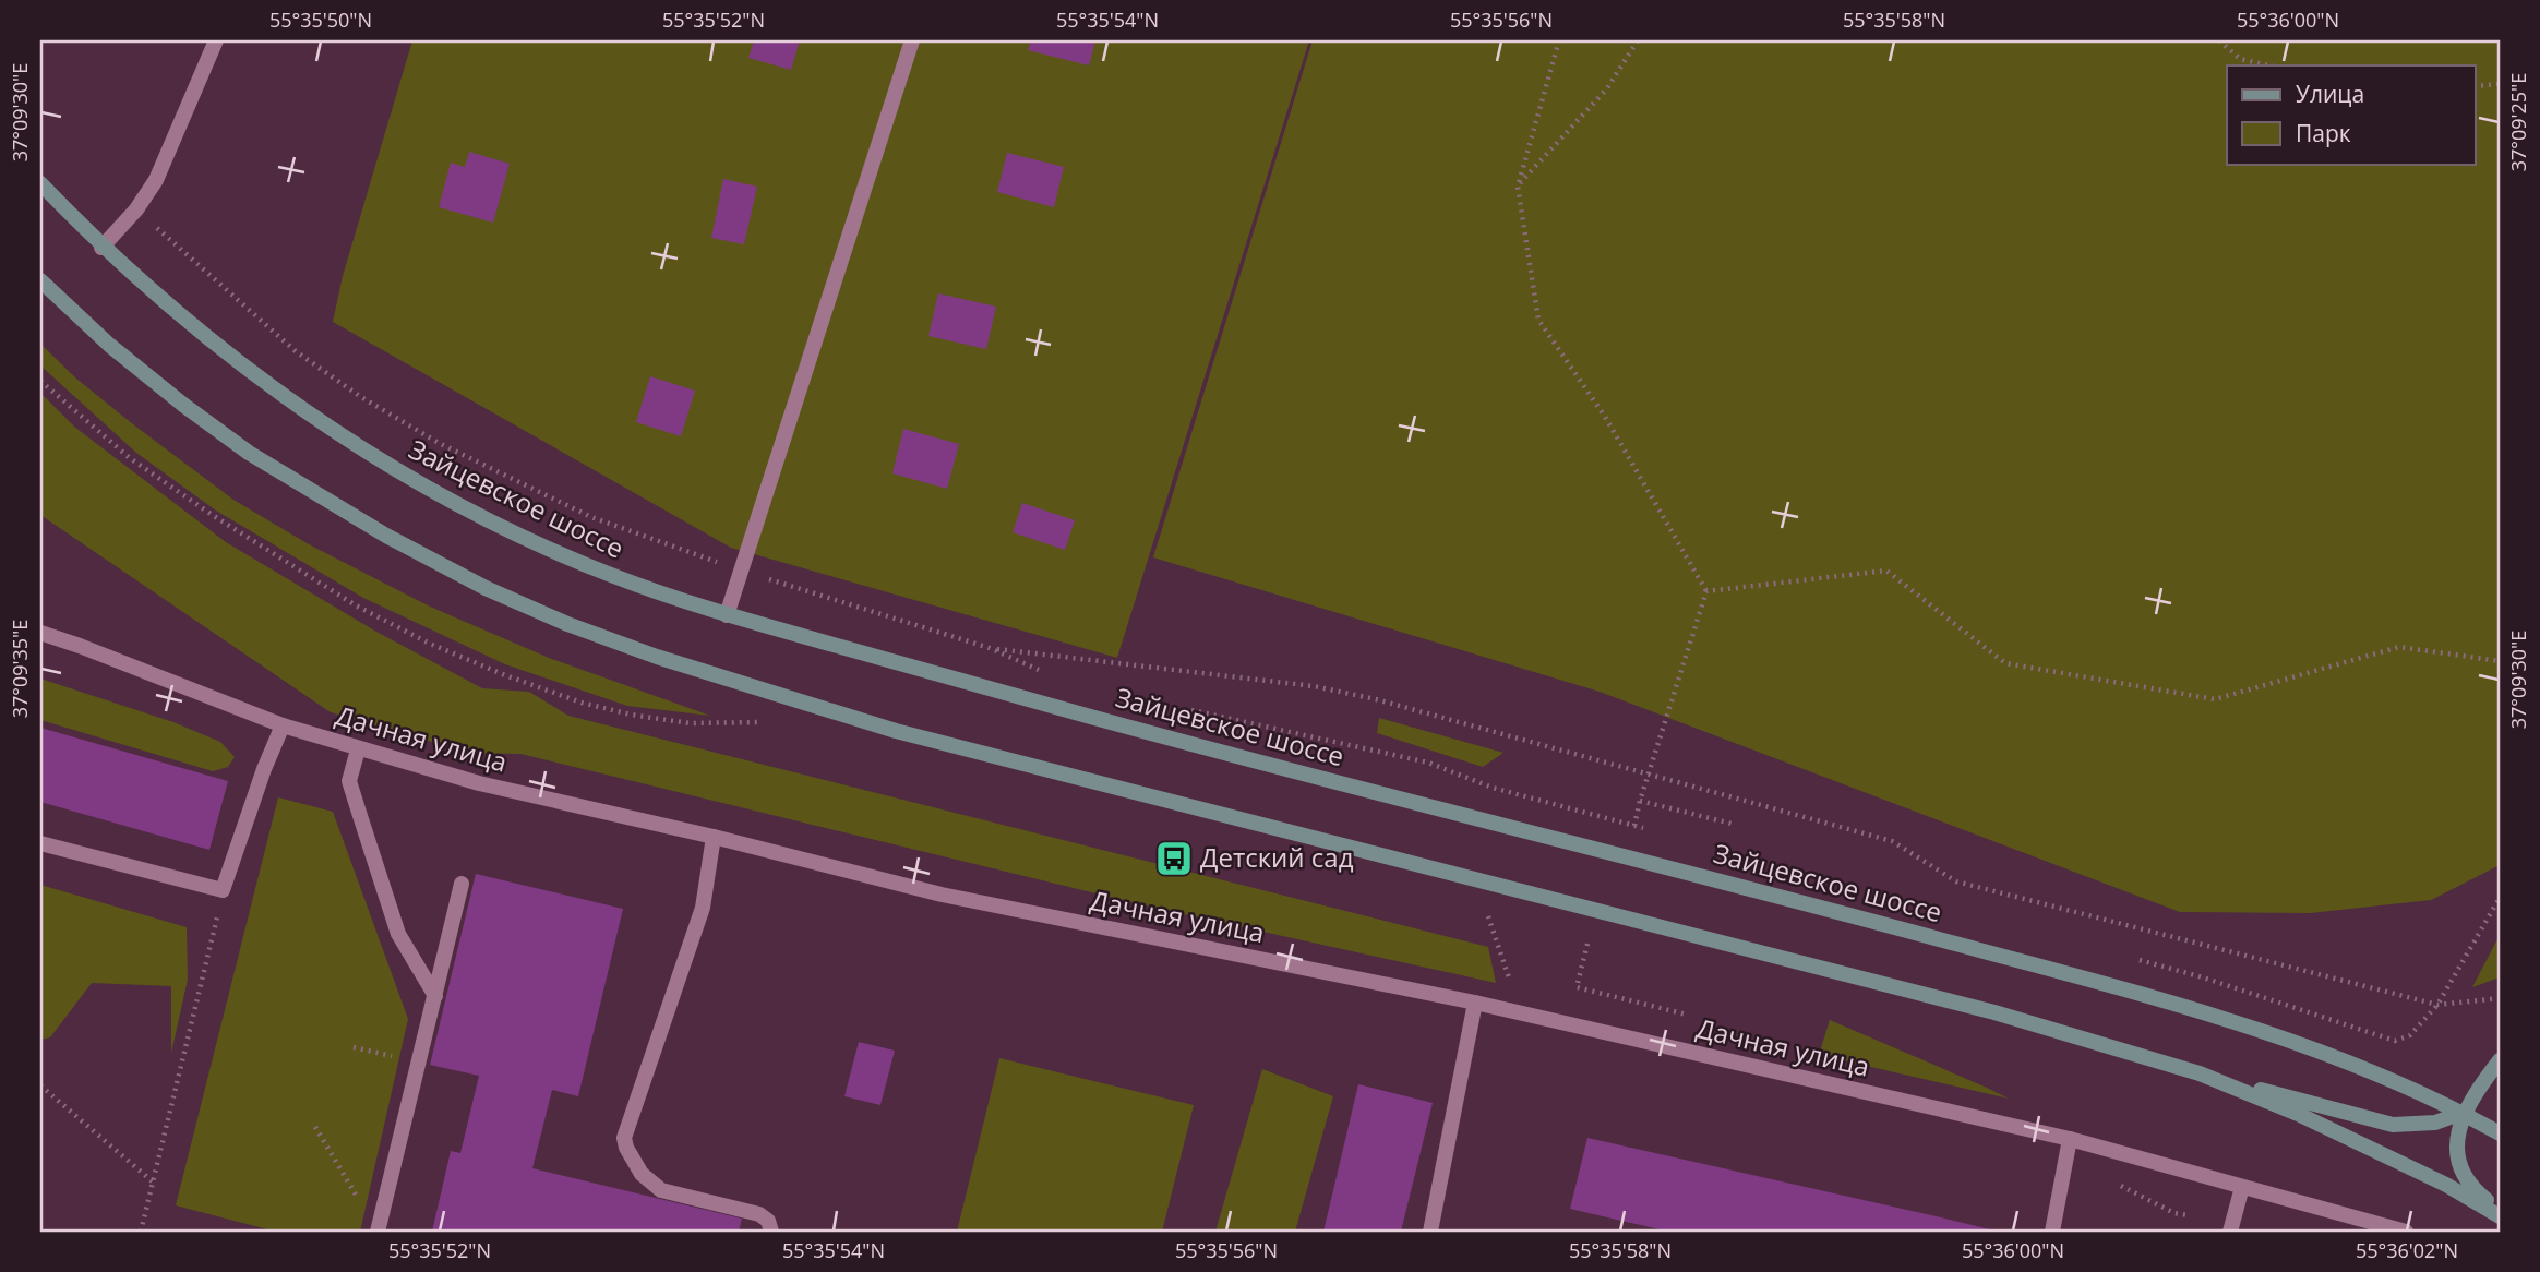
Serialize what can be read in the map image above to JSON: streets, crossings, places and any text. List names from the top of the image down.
{
  "streets": {
    "main road": ["Зайцевское шоссе"],
    "street": ["Дачная улица"]
  },
  "places": {
    "bus stop": ["Детский сад"]
  },
  "legend": ["Улица", "Парк"],
  "coordinates": [
    "55°35'50\"N",
    "55°35'52\"N",
    "55°35'54\"N",
    "55°35'56\"N",
    "55°35'58\"N",
    "55°36'00\"N",
    "37°09'30\"E",
    "37°09'25\"E",
    "37°09'35\"E",
    "55°36'02\"N"
  ]
}
